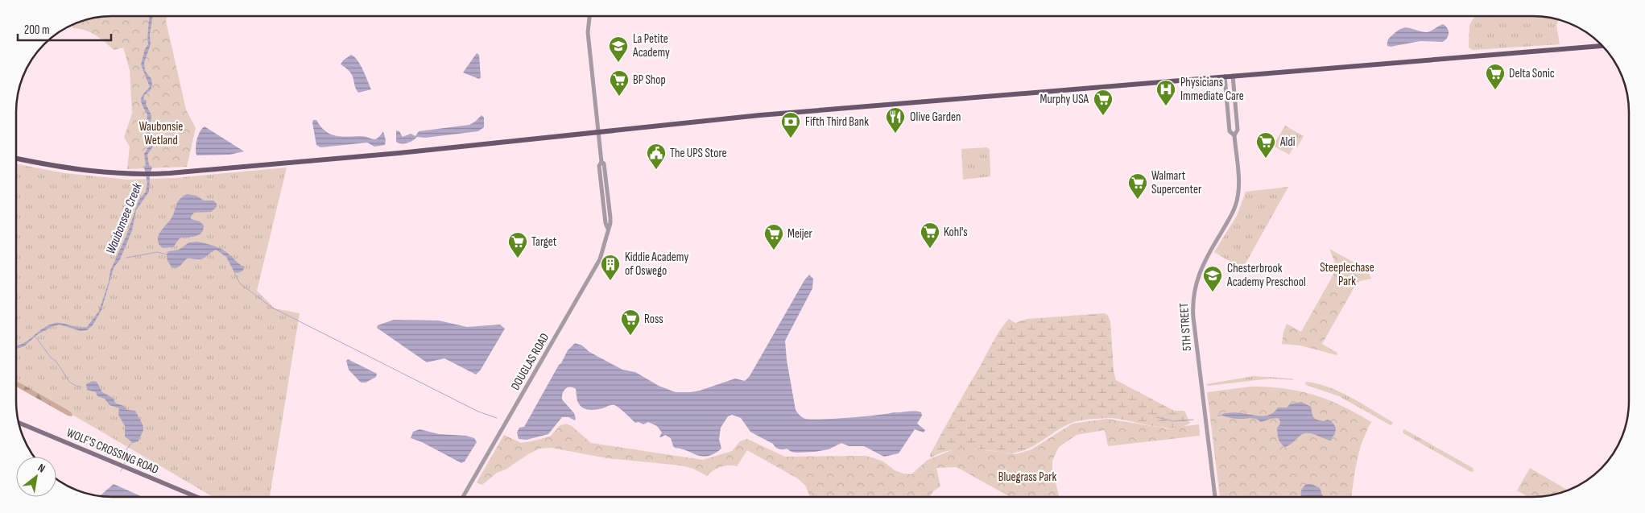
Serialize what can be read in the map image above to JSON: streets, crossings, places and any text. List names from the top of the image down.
{
  "streets": {
    "main road": ["WOLF'S CROSSING ROAD"],
    "street": ["5TH STREET", "DOUGLAS ROAD"]
  },
  "water": ["Waubonsee Creek"],
  "parks": ["Waubonsie Wetland", "Steeplechase Park", "Bluegrass Park"],
  "places": {
    "school or university": ["La Petite Academy", "Chesterbrook Academy Preschool"],
    "supermarket": [
      "Delta Sonic",
      "BP Shop",
      "Murphy USA",
      "Aldi",
      "Walmart Supercenter",
      "Kohl's",
      "Meijer",
      "Target",
      "Ross"
    ],
    "hospital": ["Physicians Immediate Care"],
    "restaurant": ["Olive Garden"],
    "bank": ["Fifth Third Bank"],
    "public building": ["The UPS Store"],
    "building": ["Kiddie Academy of Oswego"]
  },
  "scale_bar": "200 m",
  "north": "top right"
}
